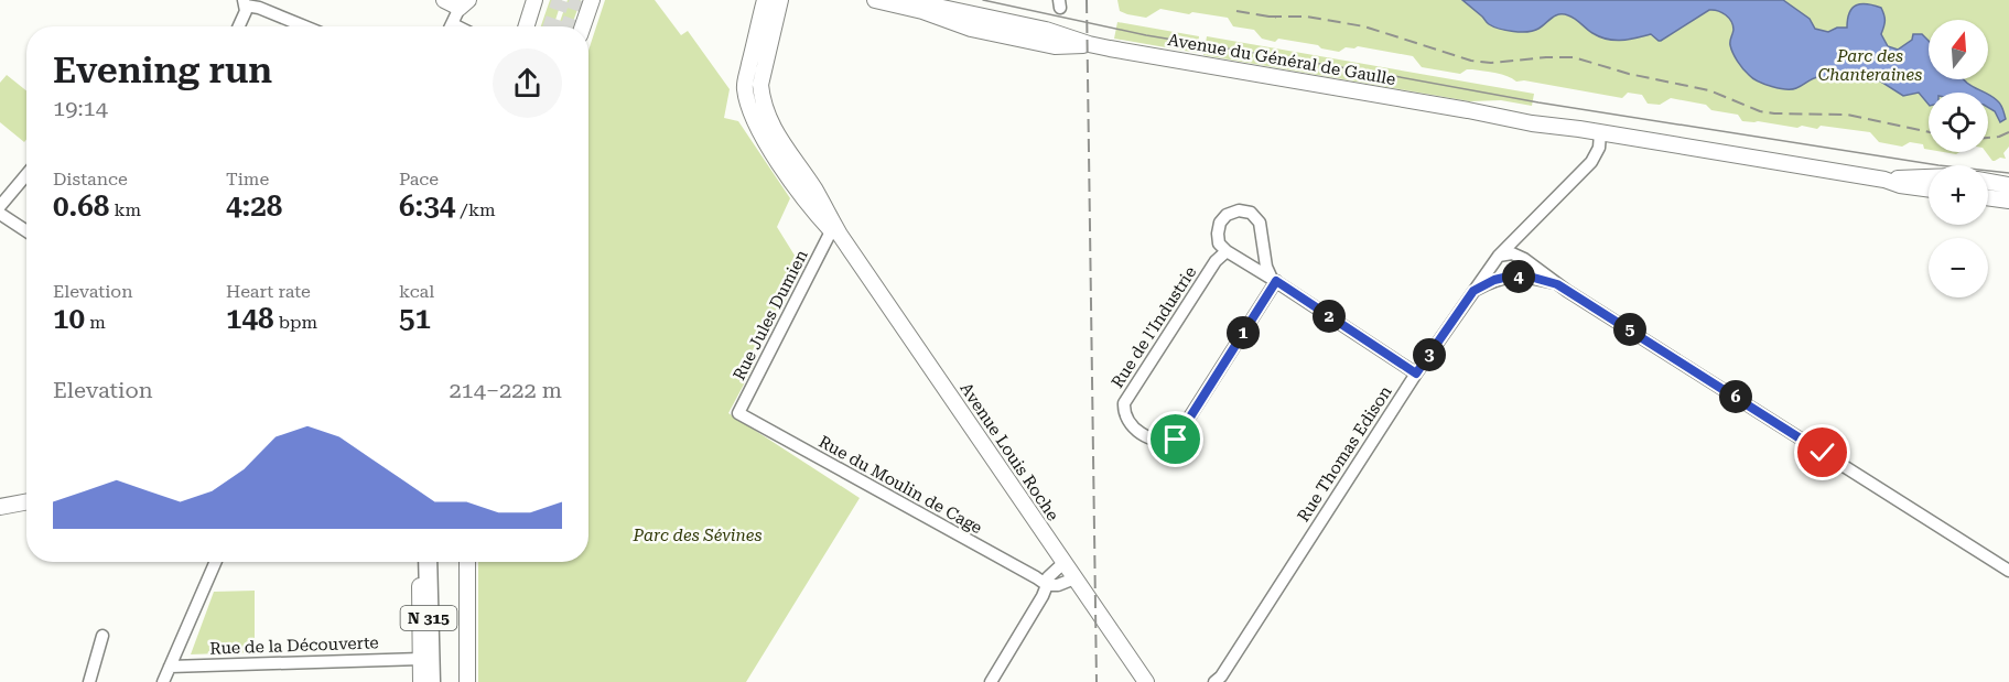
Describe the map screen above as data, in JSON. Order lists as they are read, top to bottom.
{
  "streets": {
    "highway": ["N 315"],
    "main road": ["Avenue du Général de Gaulle", "Avenue Louis Roche"],
    "street": [
      "Rue Jules Dumien",
      "Rue de l'Industrie",
      "Rue Thomas Edison",
      "Rue du Moulin de Cage",
      "Rue de la Découverte"
    ]
  },
  "crossings": [
    ["Avenue du Général de Gaulle", "Rue Thomas Edison"],
    ["Rue Jules Dumien", "Avenue Louis Roche"],
    ["Rue Jules Dumien", "Rue du Moulin de Cage"]
  ],
  "parks": ["Parc des Chanteraines", "Parc des Sévines"],
  "north": "top",
  "page": {
    "map_buttons": ["+", "−"],
    "heading": ["Evening run", "19:14"],
    "stats": [
      ["Distance", "0.68 km"],
      ["Time", "4:28"],
      ["Pace", "6:34 /km"],
      ["Elevation", "10 m"],
      ["Heart rate", "148 bpm"],
      ["kcal", "51"]
    ],
    "pins": [
      "4",
      "2",
      "5",
      "1",
      "3",
      "6"
    ],
    "chart": ["Elevation", "214–222 m"]
  }
}
